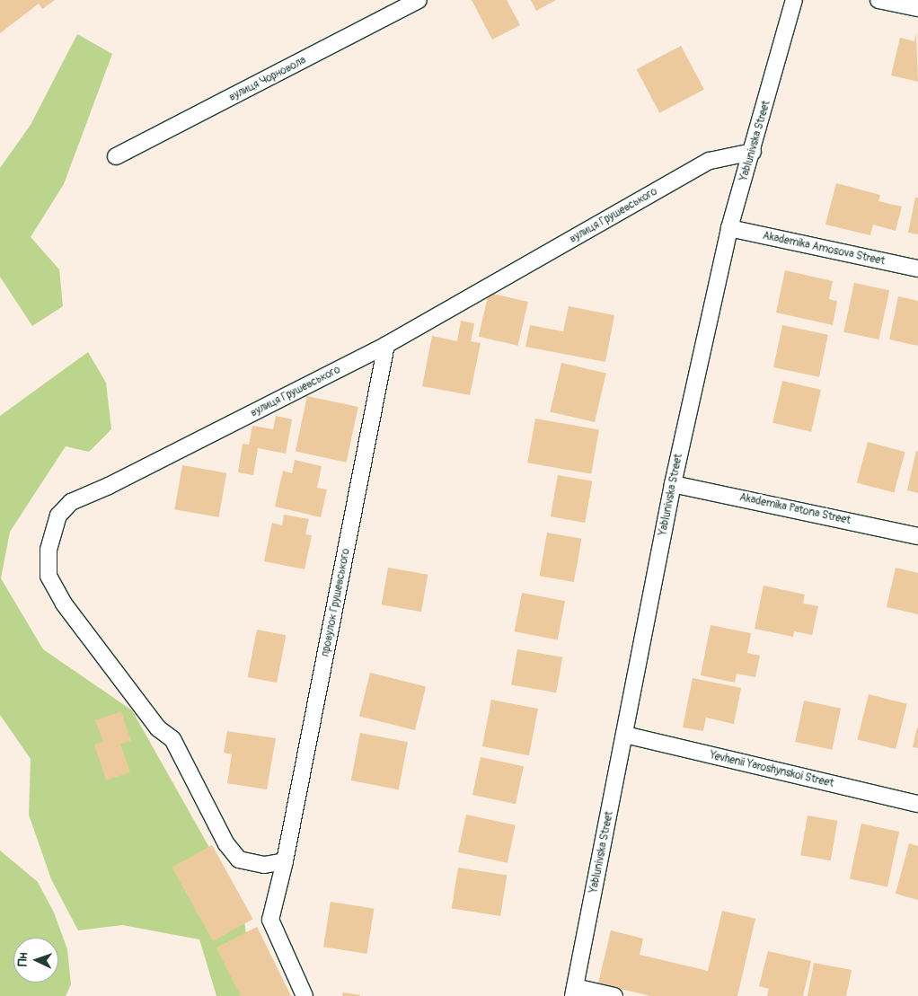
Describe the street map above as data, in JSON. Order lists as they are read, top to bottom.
{
  "streets": {
    "street": [
      "вулиця Чорновола",
      "Yablunivska Street",
      "вулиця Грушевського",
      "Akademika Amosova Street",
      "Akademika Patona Street",
      "провулок Грушевського",
      "Yevhenii Yaroshynskoi Street"
    ]
  },
  "crossings": [
    ["Yablunivska Street", "вулиця Грушевського"],
    ["Yablunivska Street", "Akademika Amosova Street"],
    ["Yablunivska Street", "Akademika Patona Street"],
    ["Yablunivska Street", "Yevhenii Yaroshynskoi Street"],
    ["вулиця Грушевського", "провулок Грушевського"]
  ],
  "north": "left"
}
